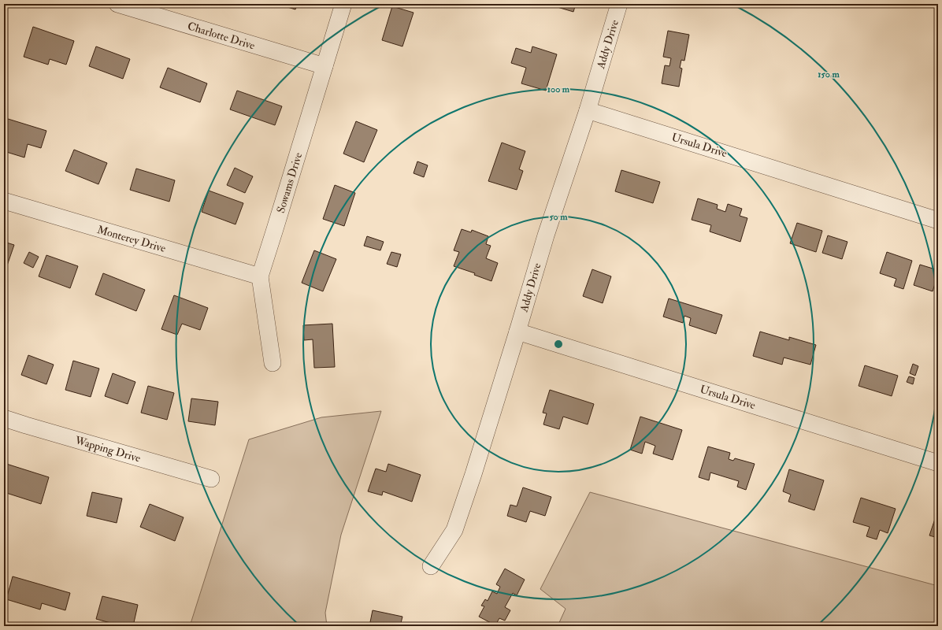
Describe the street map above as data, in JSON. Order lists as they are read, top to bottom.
{
  "streets": {
    "street": [
      "Charlotte Drive",
      "Addy Drive",
      "Ursula Drive",
      "Sowams Drive",
      "Monterey Drive",
      "Wapping Drive"
    ]
  },
  "crossings": [
    ["Charlotte Drive", "Sowams Drive"],
    ["Addy Drive", "Ursula Drive"],
    ["Sowams Drive", "Monterey Drive"]
  ],
  "rings": ["150 m", "100 m", "50 m"]
}
